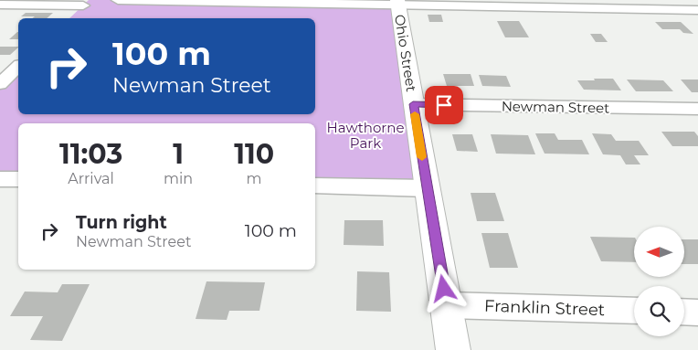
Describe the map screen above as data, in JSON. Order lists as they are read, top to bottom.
{
  "streets": {
    "street": ["Ohio Street", "Newman Street", "Franklin Street"]
  },
  "crossings": [
    ["Ohio Street", "Newman Street"],
    ["Ohio Street", "Franklin Street"]
  ],
  "parks": ["Hawthorne Park"],
  "north": "left",
  "page": {
    "turn": ["100 m", "Newman Street"],
    "eta": [
      "11:03",
      "Arrival",
      "1",
      "min",
      "110",
      "m"
    ],
    "list": [
      {
        "name": "Turn right",
        "note": "Newman Street",
        "value": "100 m"
      }
    ]
  }
}
